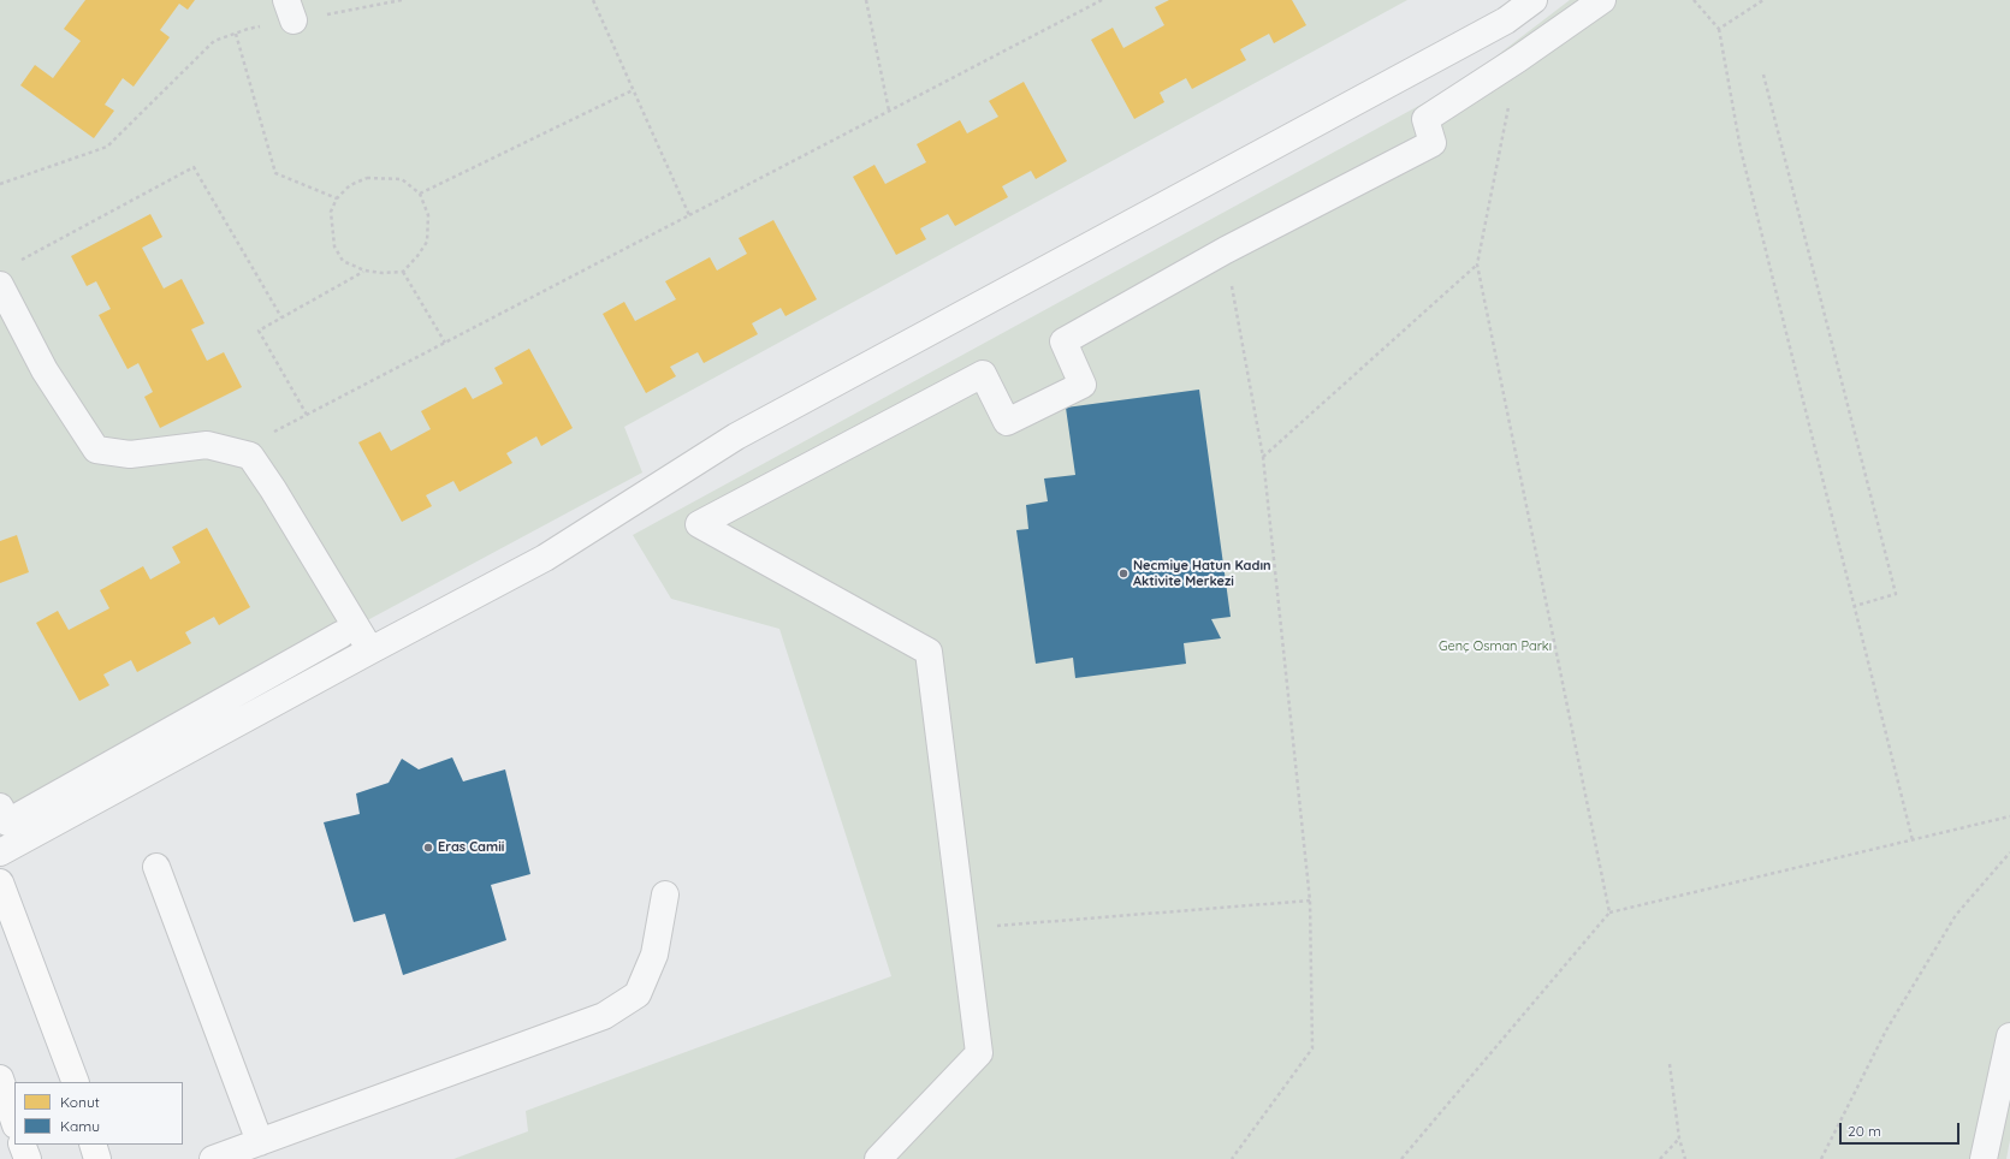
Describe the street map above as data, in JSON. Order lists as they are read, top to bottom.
{
  "parks": ["Genç Osman Parkı"],
  "places": ["Necmiye Hatun Kadın Aktivite Merkezi", "Eras Camii"],
  "legend": ["Konut", "Kamu"],
  "scale_bar": "20 m"
}
